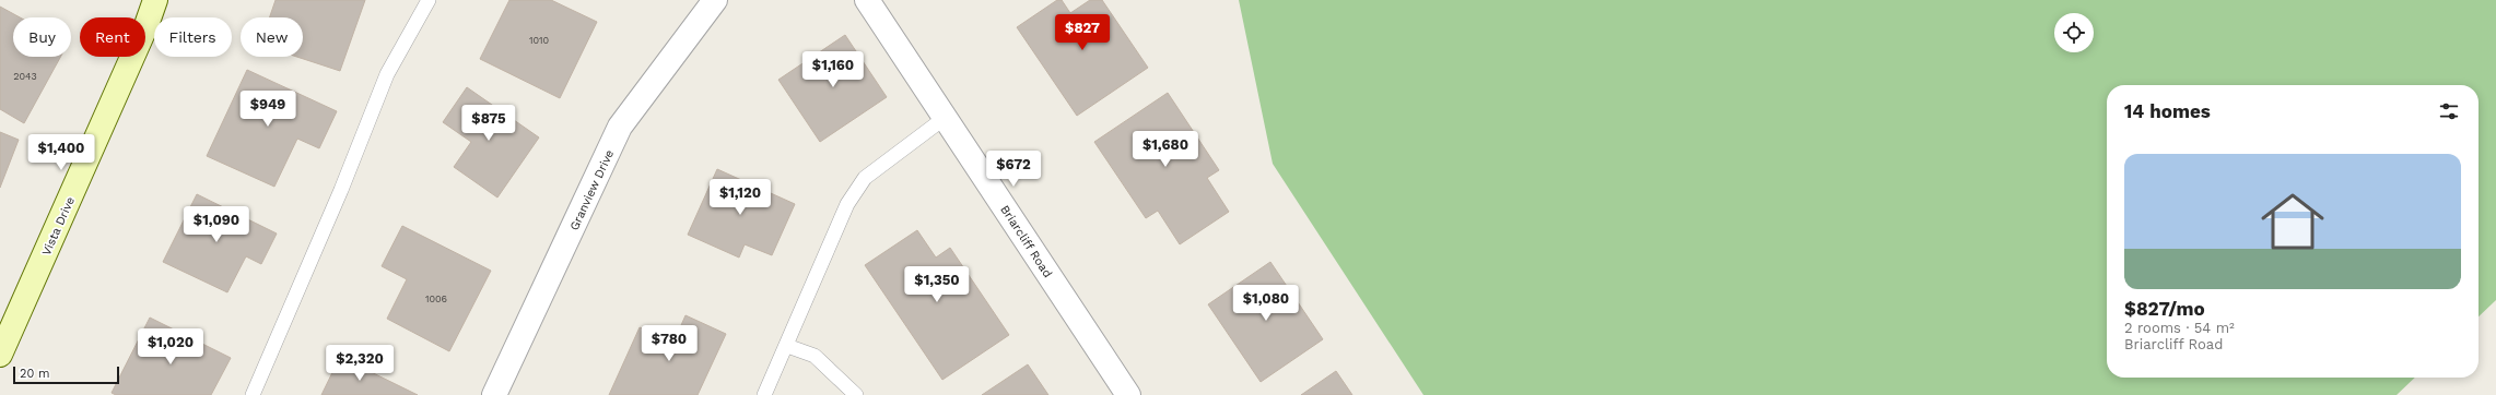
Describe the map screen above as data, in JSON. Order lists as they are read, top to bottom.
{
  "streets": {
    "street": ["Granview Drive", "Vista Drive", "Briarcliff Road"]
  },
  "house_numbers": ["1010", "2043", "1006"],
  "scale_bar": "20 m",
  "page": {
    "price": [
      "$827",
      "$1,160",
      "$949",
      "$875",
      "$1,680",
      "$1,400",
      "$672",
      "$1,120",
      "$1,090",
      "$1,350",
      "$1,080",
      "$780",
      "$1,020",
      "$2,320"
    ],
    "chip": [
      "Buy",
      "Rent",
      "Filters",
      "New"
    ],
    "heading": "14 homes",
    "list": [
      {
        "name": "$827/mo",
        "note": "2 rooms · 54 m² · Briarcliff Road"
      }
    ],
    "scale": "20 m"
  }
}
